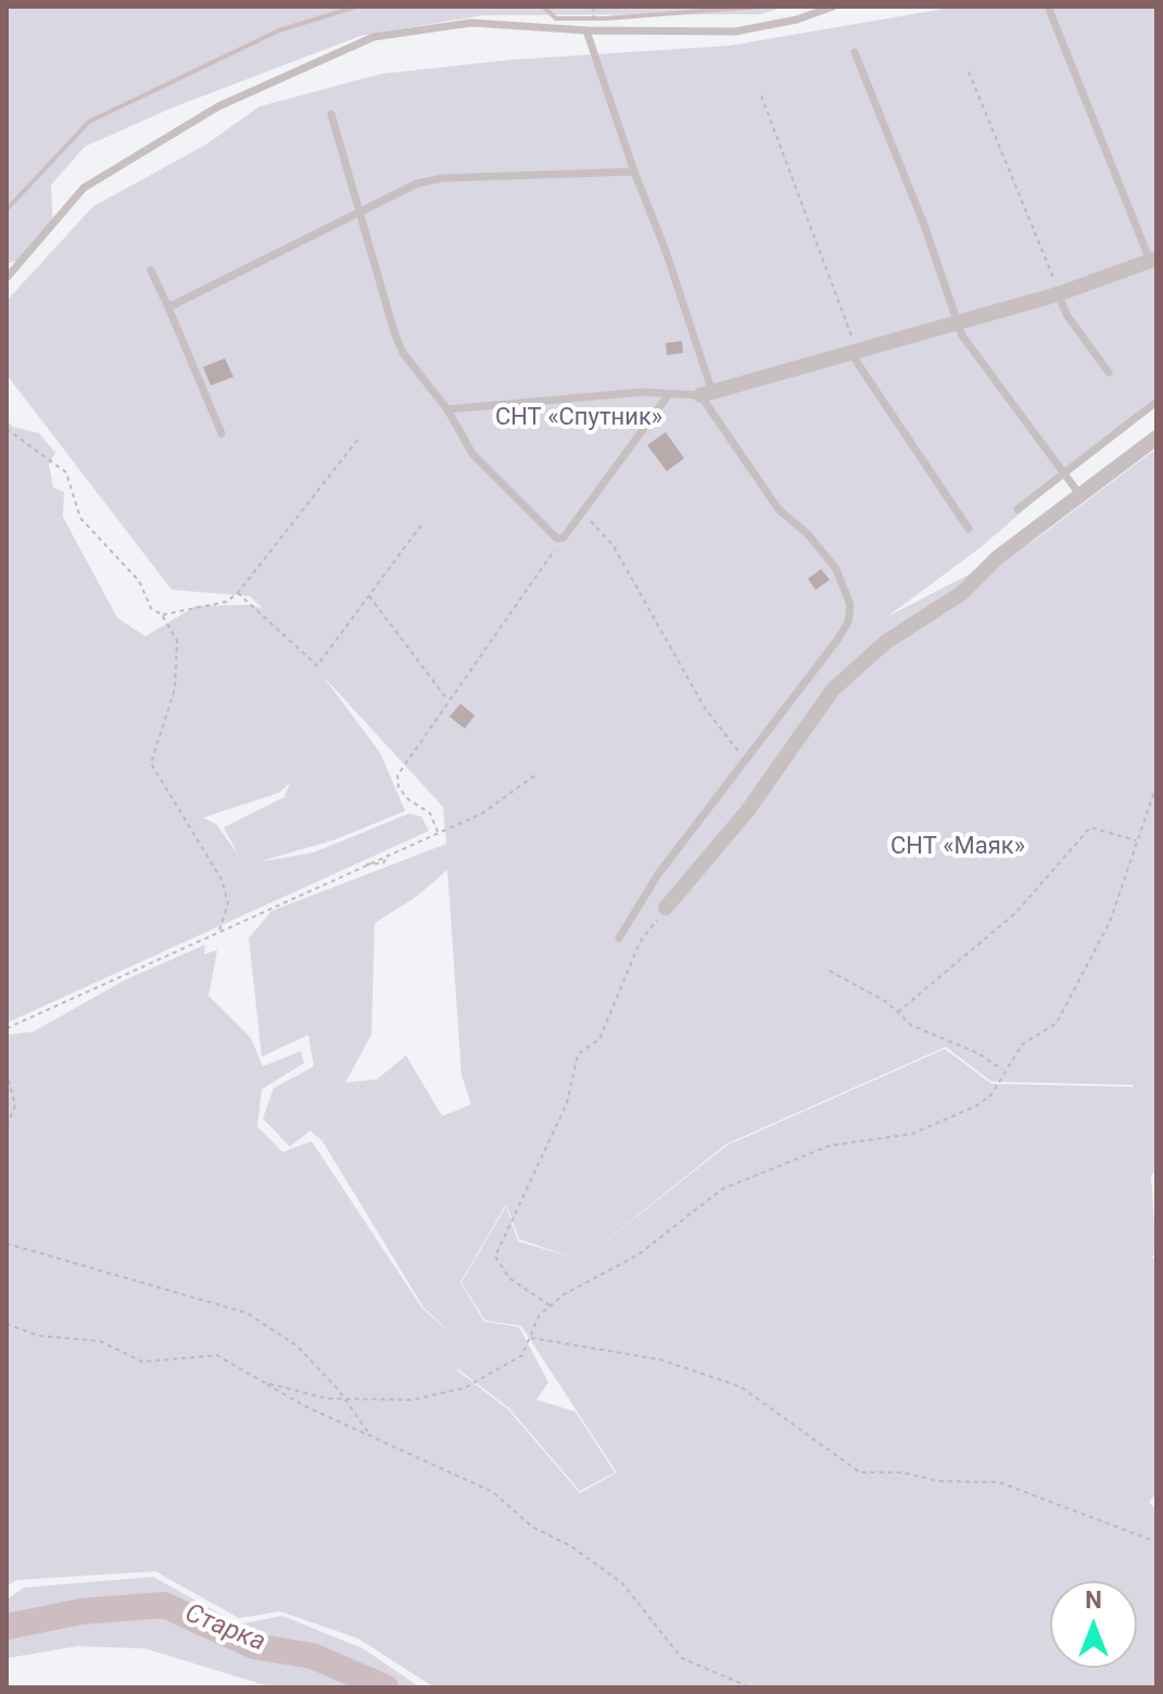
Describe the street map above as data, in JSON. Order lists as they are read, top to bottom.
{
  "water": ["Старка"],
  "parks": ["СНТ «Спутник»", "СНТ «Маяк»"],
  "north": "top"
}
